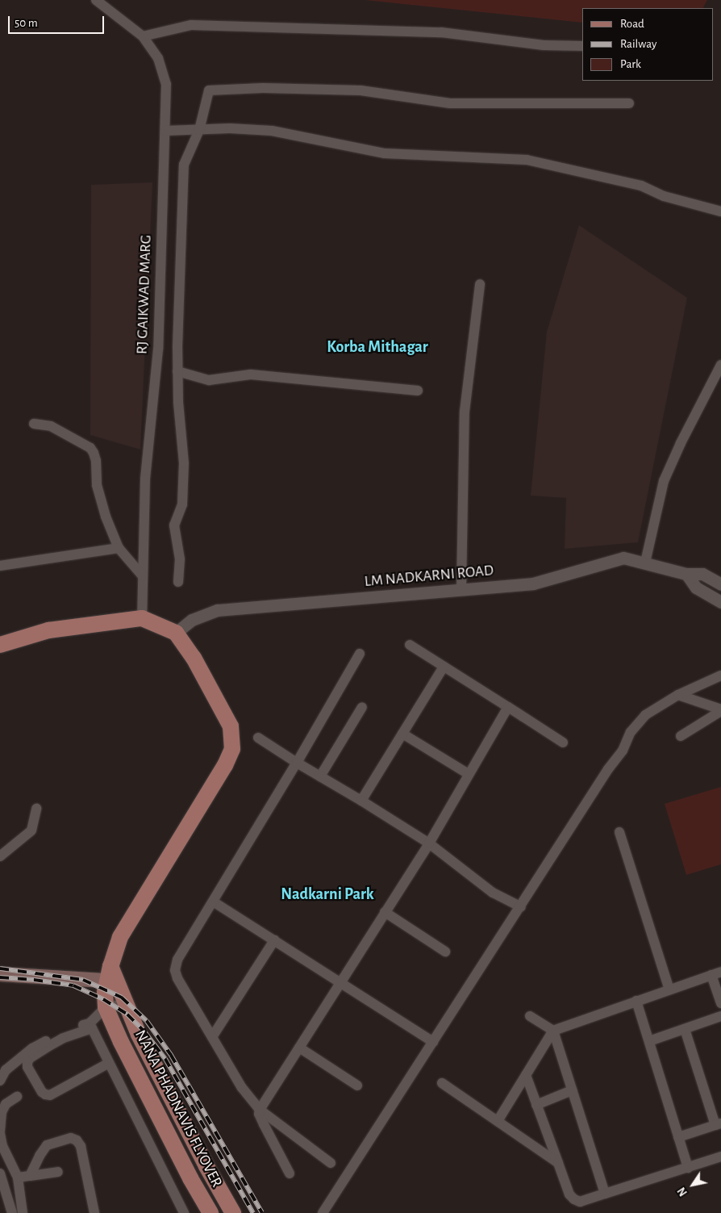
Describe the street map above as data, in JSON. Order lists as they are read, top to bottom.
{
  "streets": {
    "main road": ["NANA PHADNAVIS FLYOVER"],
    "street": ["RJ GAIKWAD MARG", "LM NADKARNI ROAD"]
  },
  "districts": ["Korba Mithagar", "Nadkarni Park"],
  "legend": ["Road", "Railway", "Park"],
  "scale_bar": "50 m",
  "north": "bottom left"
}
